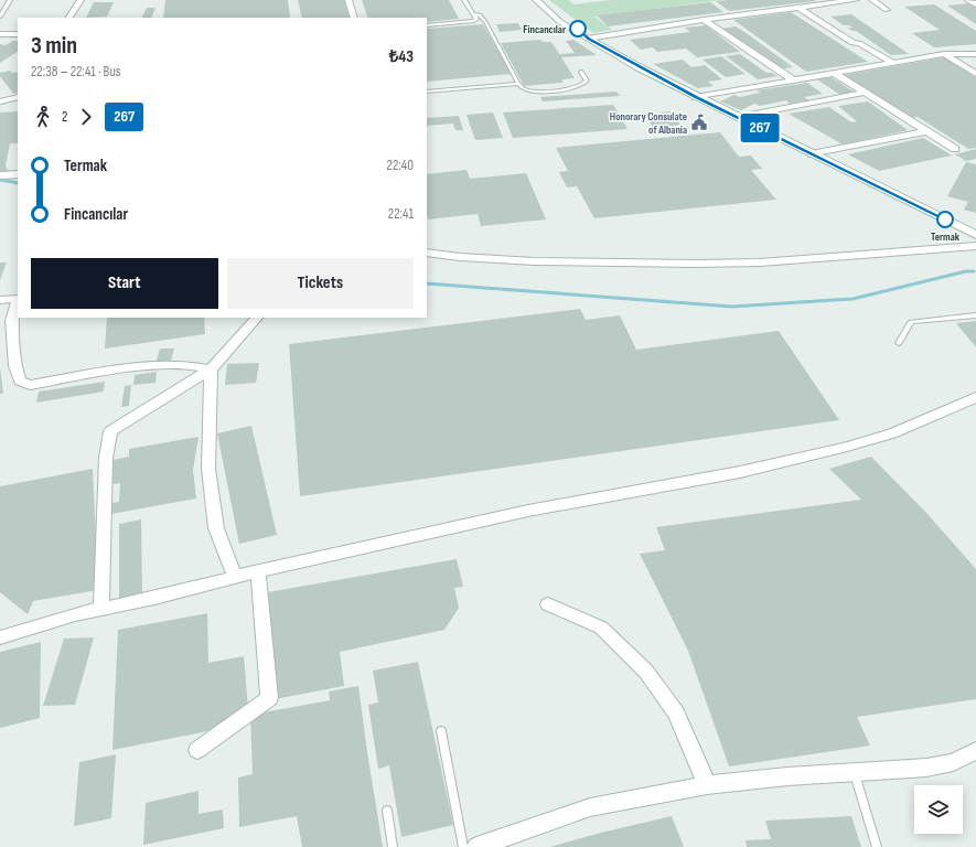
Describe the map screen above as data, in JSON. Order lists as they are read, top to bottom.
{
  "places": {
    "other": ["Fincancılar", "Termak"],
    "public building": ["Honorary Consulate of Albania"]
  },
  "lines": ["bus line 267"],
  "page": {
    "on_map": "267",
    "heading": ["3 min", "22:38 – 22:41 · Bus", "₺43"],
    "legs": ["2", "267"],
    "list": [
      {
        "name": "Termak",
        "value": "22:40"
      },
      {
        "name": "Fincancılar",
        "value": "22:41"
      }
    ],
    "buttons": ["Start", "Tickets"]
  }
}
